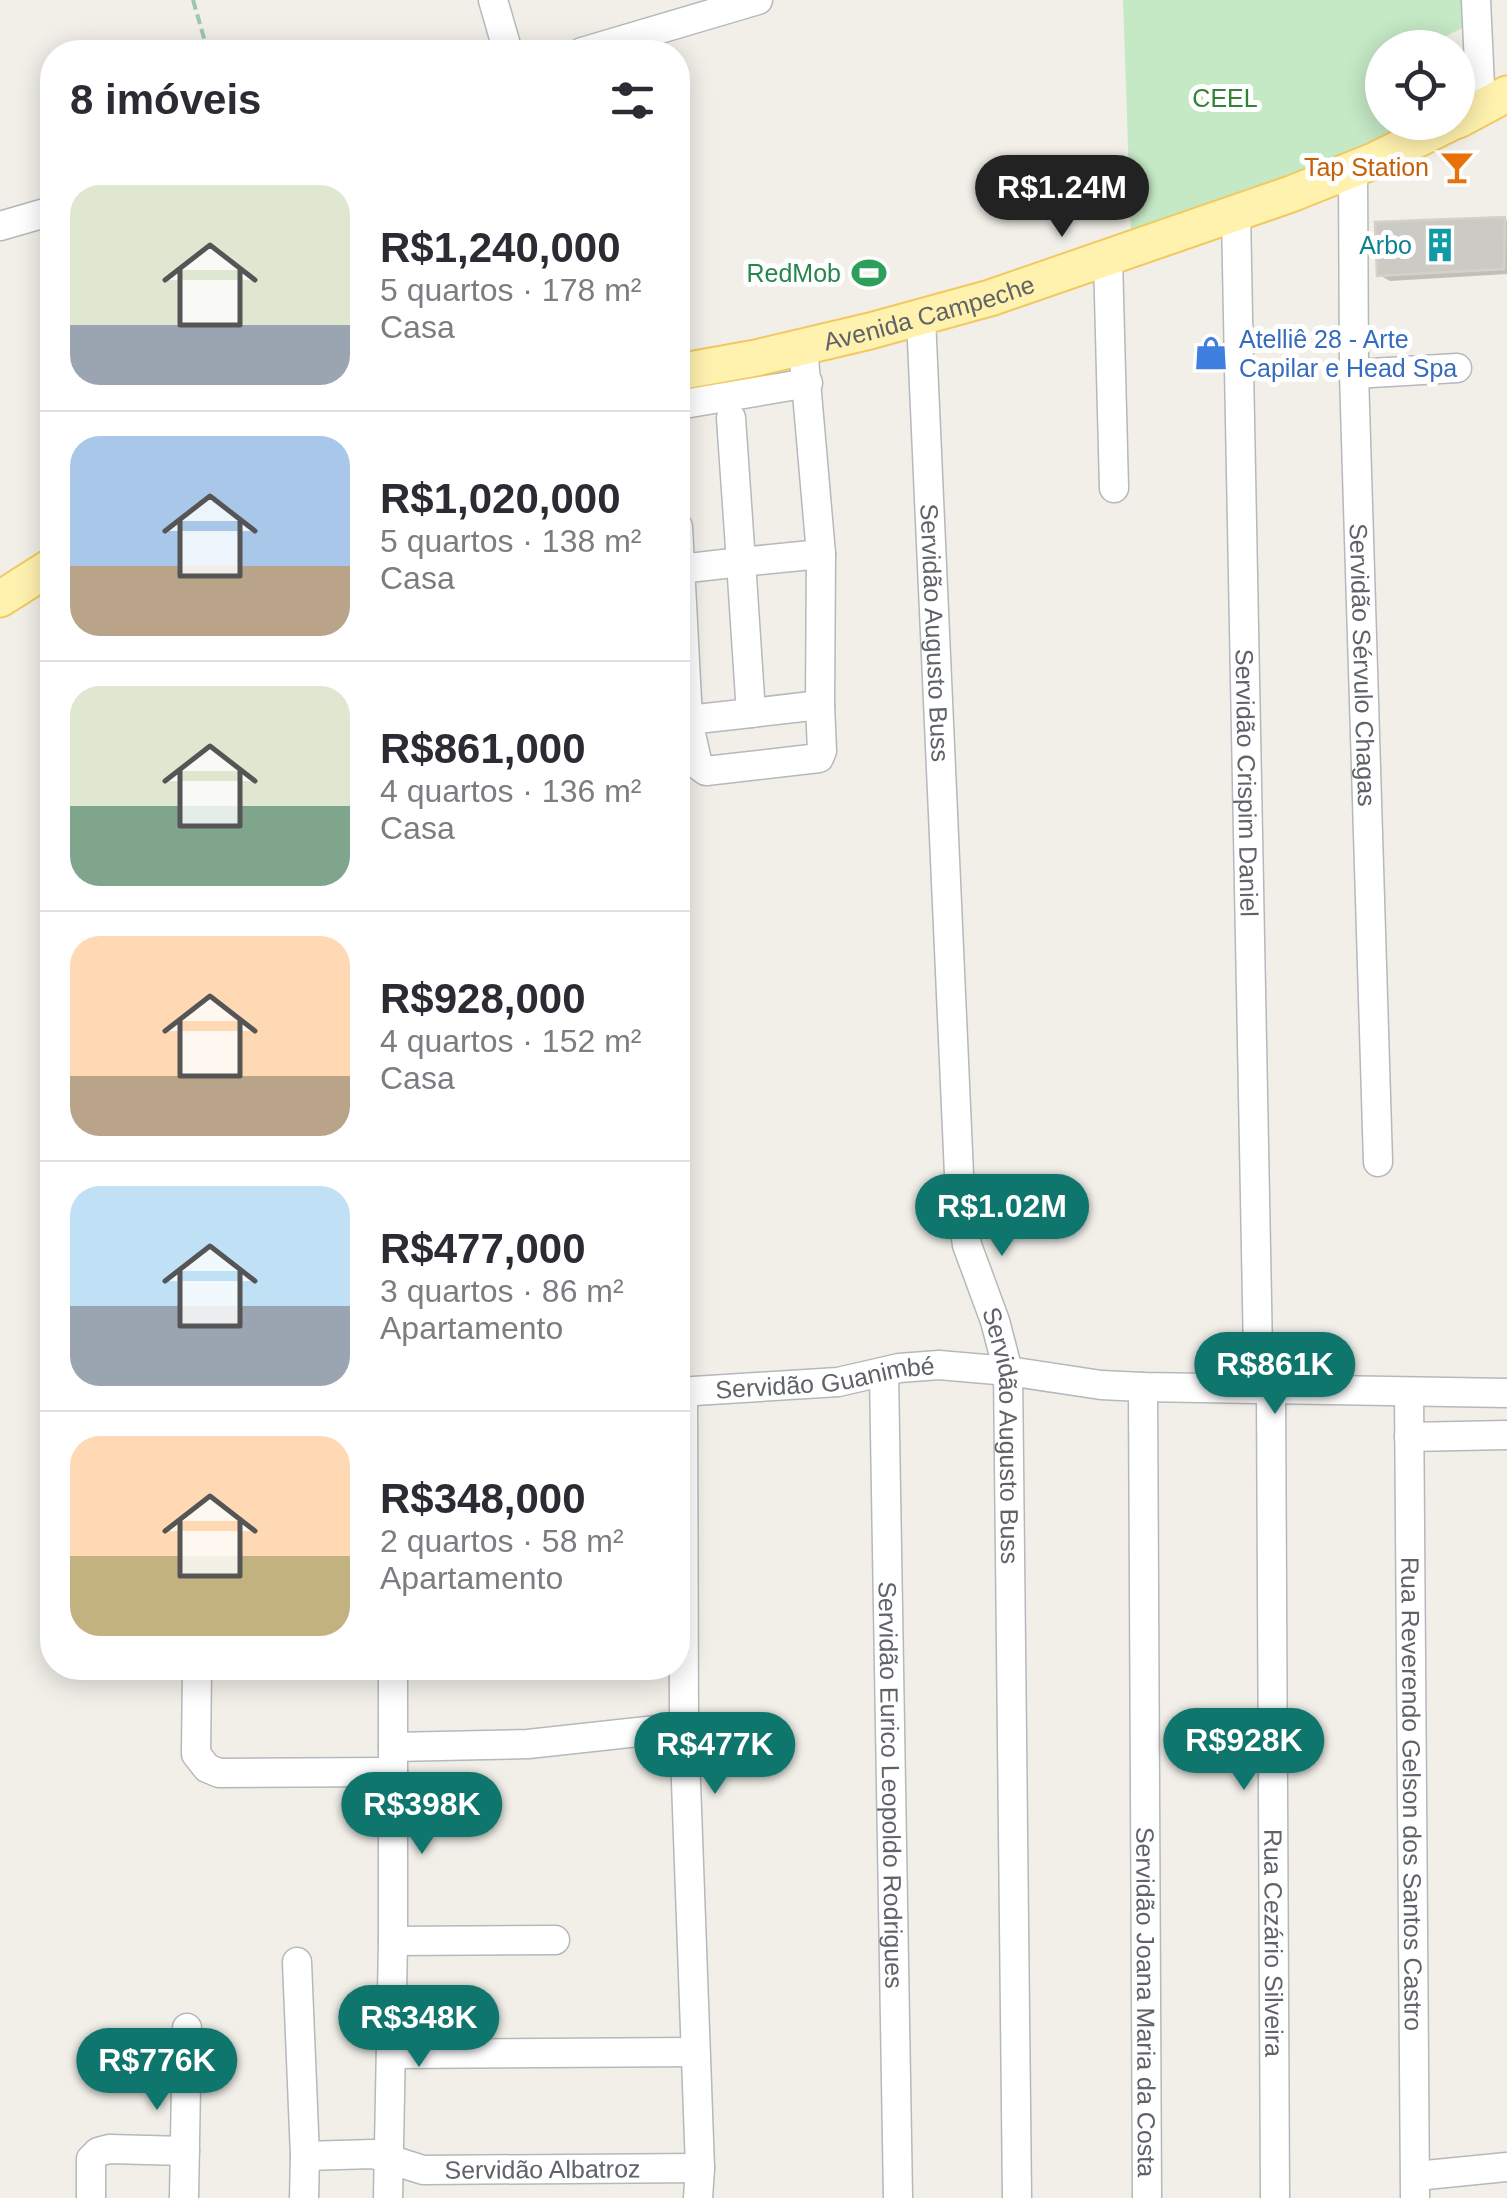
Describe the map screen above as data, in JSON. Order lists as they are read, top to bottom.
{
  "streets": {
    "main road": ["Avenida Campeche"],
    "street": [
      "Servidão Augusto Buss",
      "Servidão Sérvulo Chagas",
      "Servidão Crispim Daniel",
      "Servidão Guanimbé",
      "Servidão Eurico Leopoldo Rodrigues",
      "Rua Reverendo Gelson dos Santos Castro",
      "Rua Cezário Silveira",
      "Servidão Joana Maria da Costa",
      "Servidão Albatroz"
    ]
  },
  "crossings": [
    ["Avenida Campeche", "Servidão Augusto Buss"],
    ["Avenida Campeche", "Servidão Sérvulo Chagas"],
    ["Avenida Campeche", "Servidão Crispim Daniel"],
    ["Servidão Augusto Buss", "Servidão Guanimbé"],
    ["Servidão Guanimbé", "Servidão Eurico Leopoldo Rodrigues"],
    ["Servidão Guanimbé", "Rua Reverendo Gelson dos Santos Castro"],
    ["Servidão Guanimbé", "Rua Cezário Silveira"],
    ["Servidão Guanimbé", "Servidão Joana Maria da Costa"],
    ["Servidão Guanimbé", "Servidão Albatroz"]
  ],
  "parks": ["CEEL"],
  "places": {
    "bar": ["Tap Station"],
    "building": ["Arbo"],
    "sports": ["RedMob"],
    "shop": ["Atelliê 28 - Arte Capilar e Head Spa"]
  },
  "page": {
    "heading": "8 imóveis",
    "price": [
      "R$1.24M",
      "R$1.02M",
      "R$861K",
      "R$928K",
      "R$477K",
      "R$398K",
      "R$348K",
      "R$776K"
    ],
    "list": [
      {
        "name": "R$1,240,000",
        "note": "5 quartos · 178 m² · Casa"
      },
      {
        "name": "R$1,020,000",
        "note": "5 quartos · 138 m² · Casa"
      },
      {
        "name": "R$861,000",
        "note": "4 quartos · 136 m² · Casa"
      },
      {
        "name": "R$928,000",
        "note": "4 quartos · 152 m² · Casa"
      },
      {
        "name": "R$477,000",
        "note": "3 quartos · 86 m² · Apartamento"
      },
      {
        "name": "R$348,000",
        "note": "2 quartos · 58 m² · Apartamento"
      }
    ]
  }
}
